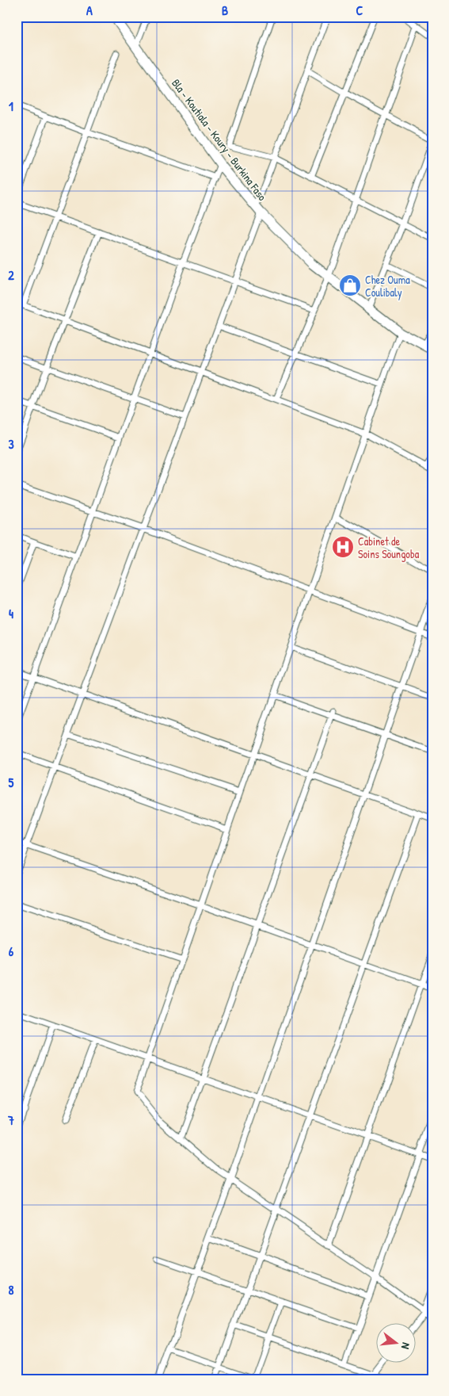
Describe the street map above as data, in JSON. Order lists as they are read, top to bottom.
{
  "streets": {
    "main road": ["Bla - Koutiala - Koury - Burkina Faso"]
  },
  "places": {
    "shop": ["Chez Ouma Coulibaly"],
    "hospital": ["Cabinet de Soins Soungoba"]
  },
  "north": "right",
  "grid": {
    "columns": ["A", "B", "C"],
    "rows": [
      "1",
      "2",
      "3",
      "4",
      "5",
      "6",
      "7",
      "8"
    ]
  }
}
